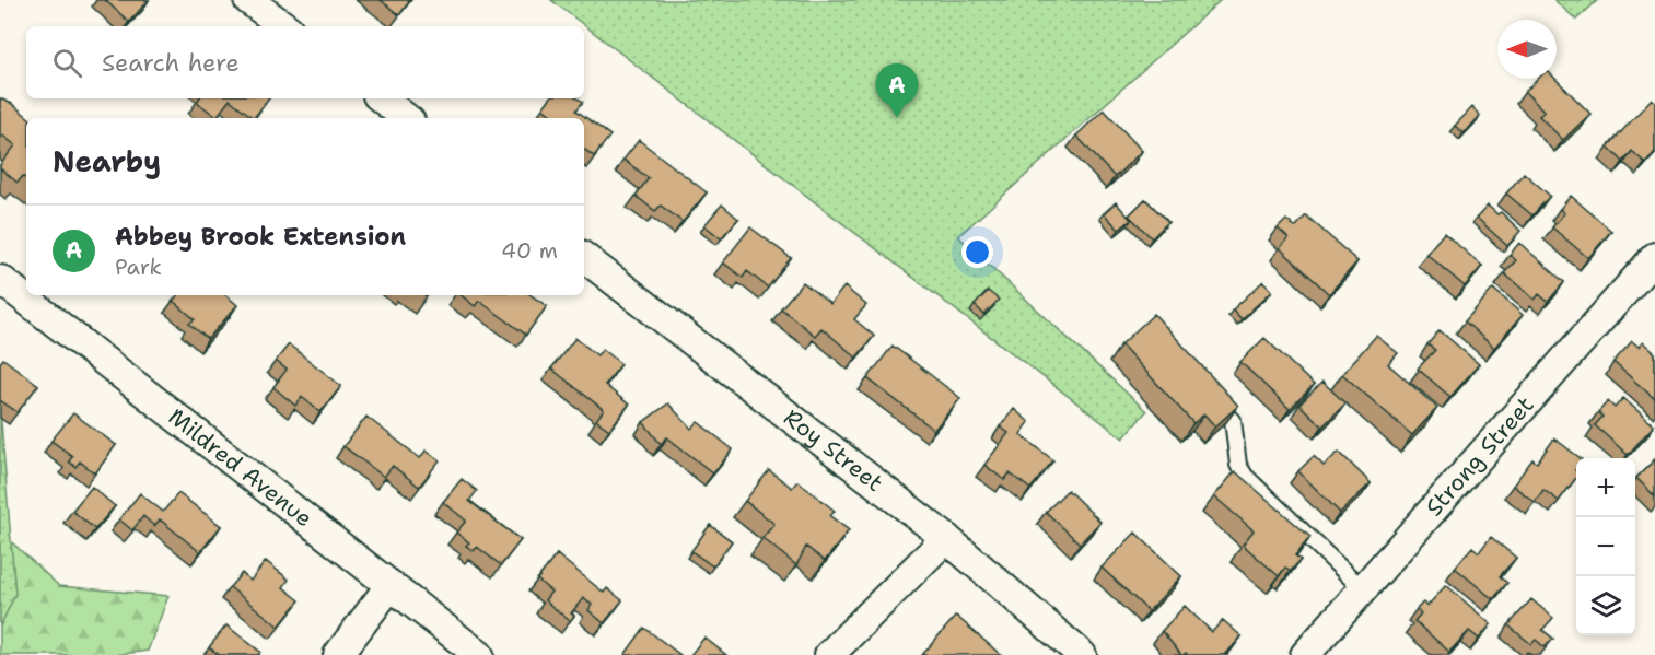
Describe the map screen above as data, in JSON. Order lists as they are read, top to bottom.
{
  "streets": {
    "street": ["Roy Street", "Strong Street", "Mildred Avenue"]
  },
  "north": "left",
  "page": {
    "search": "Search here",
    "pins": "A",
    "heading": "Nearby",
    "list": [
      {
        "mark": "A",
        "name": "Abbey Brook Extension",
        "note": "Park",
        "value": "40 m"
      }
    ],
    "map_buttons": ["+", "−"]
  }
}
